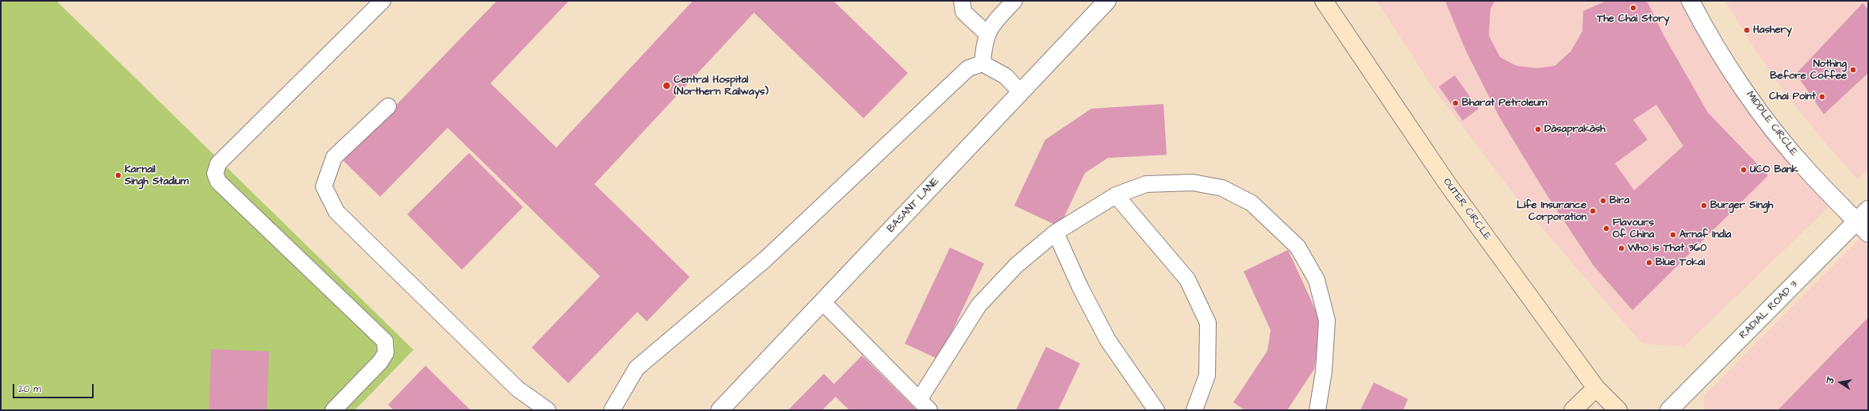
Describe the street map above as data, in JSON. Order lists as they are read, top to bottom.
{
  "streets": {
    "main road": ["OUTER CIRCLE"],
    "street": ["MIDDLE CIRCLE", "BASANT LANE", "RADIAL ROAD 3"]
  },
  "crossings": [
    ["MIDDLE CIRCLE", "RADIAL ROAD 3"]
  ],
  "places": [
    "The Chai Story",
    "Hashery",
    "Nothing Before Coffee",
    "Central Hospital (Northern Railways)",
    "Chai Point",
    "Bharat Petroleum",
    "Dāsaprakāsh",
    "UCO Bank",
    "Karnail Singh Stadium",
    "Bira",
    "Burger Singh",
    "Life Insurance Corporation",
    "Flavours Of China",
    "Arnaf India",
    "Who is That 360",
    "Blue Tokai"
  ],
  "scale_bar": "20 m",
  "north": "left"
}
